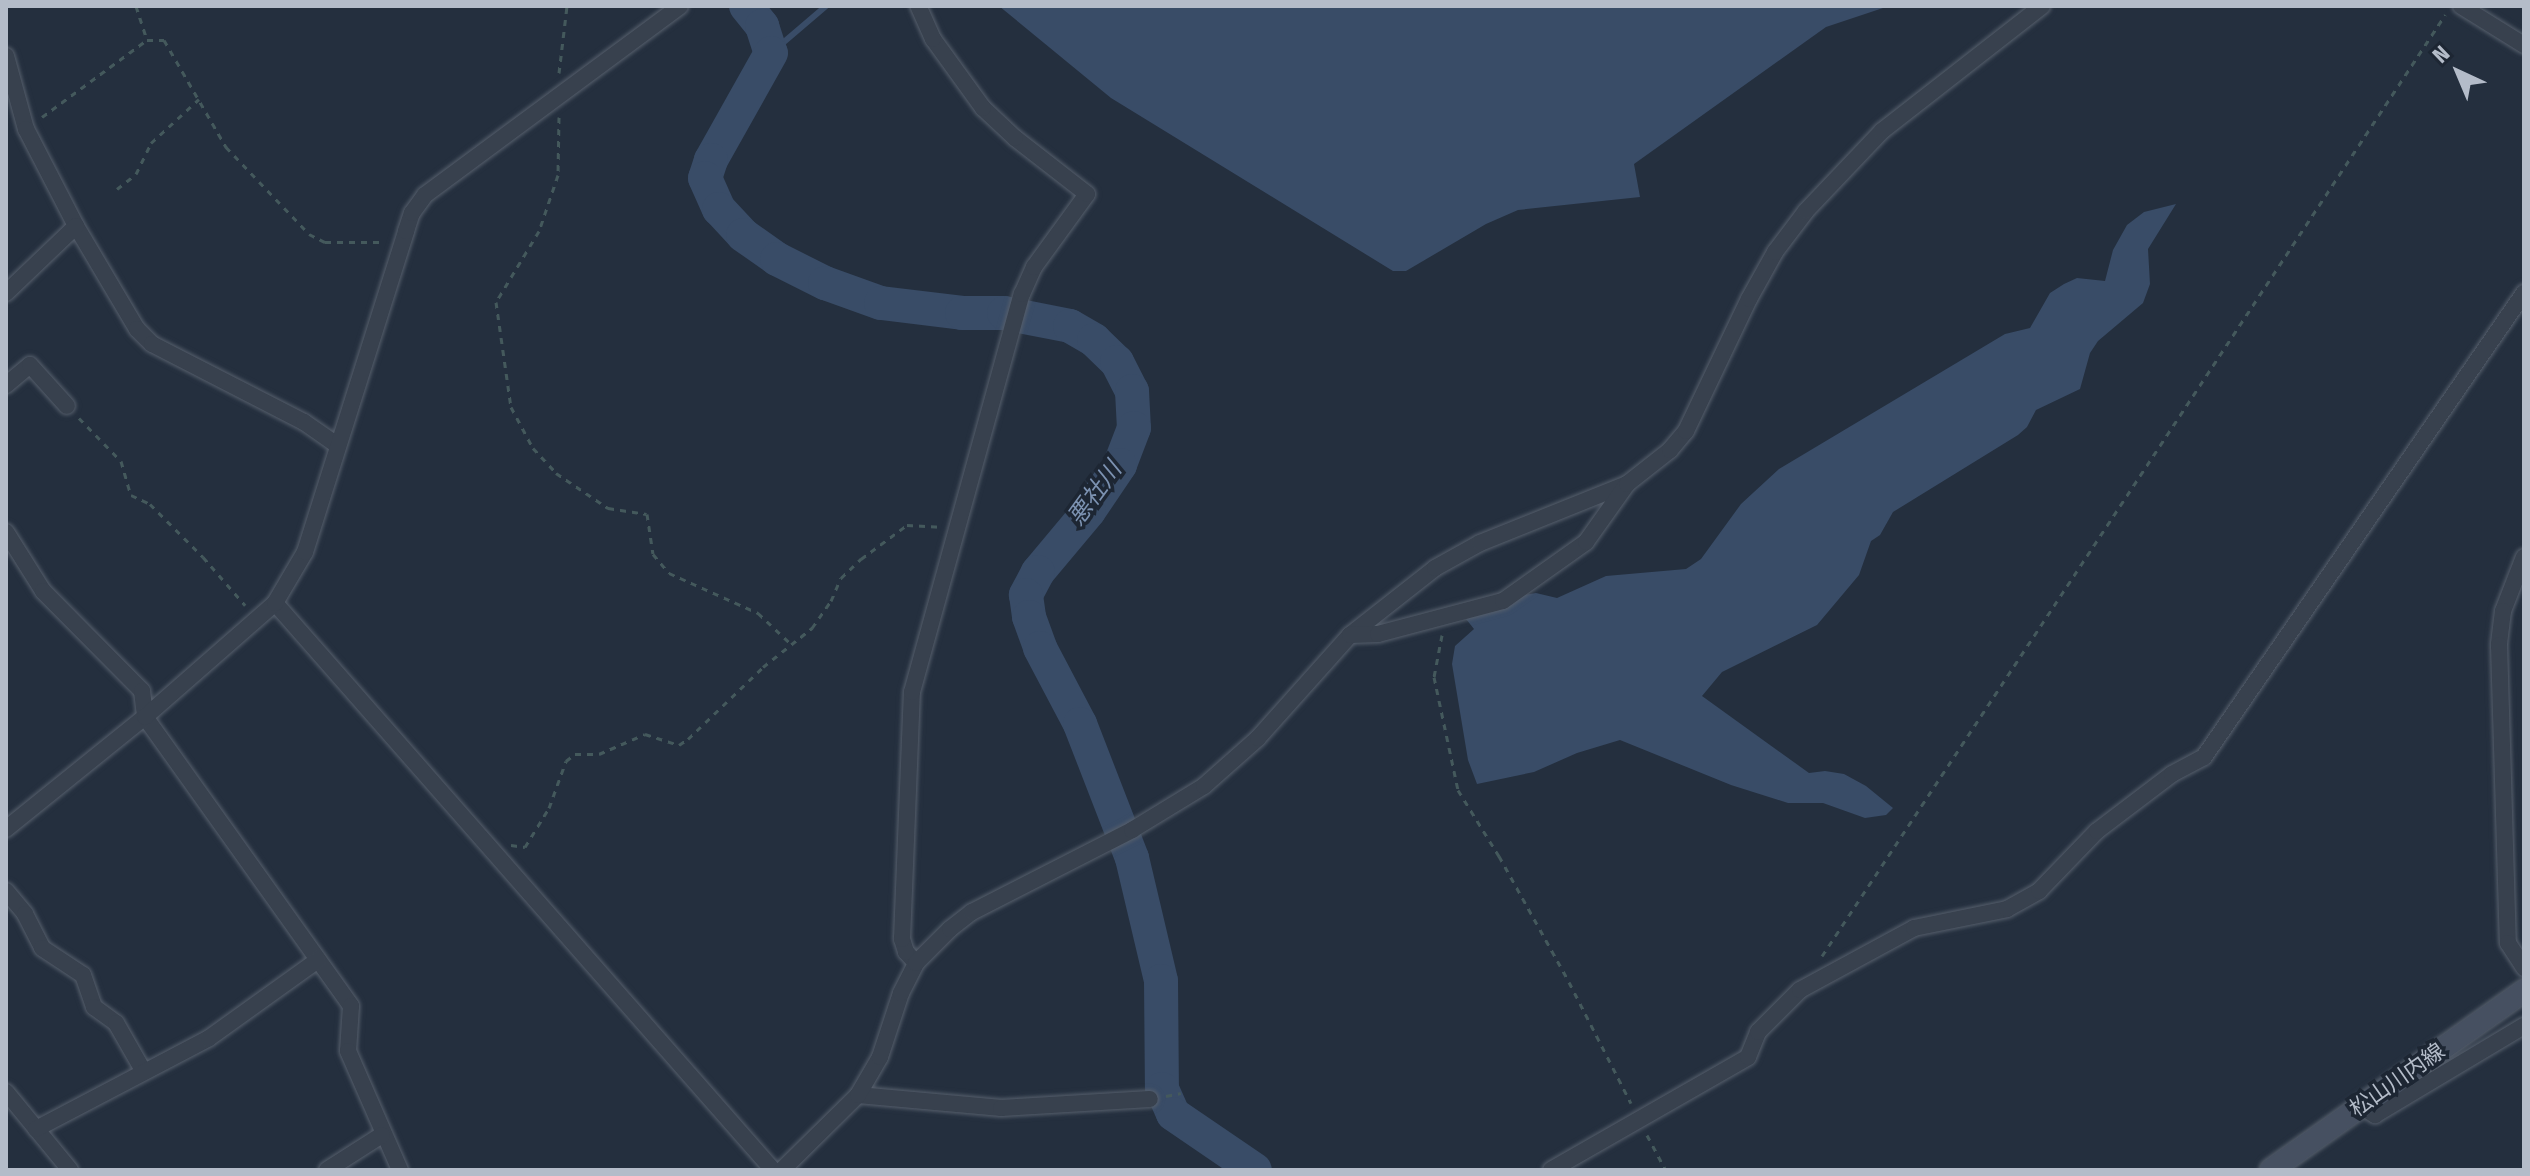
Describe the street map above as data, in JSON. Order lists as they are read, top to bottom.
{
  "streets": {
    "main road": ["松山川内線"]
  },
  "water": ["悪社川"],
  "north": "top left"
}
